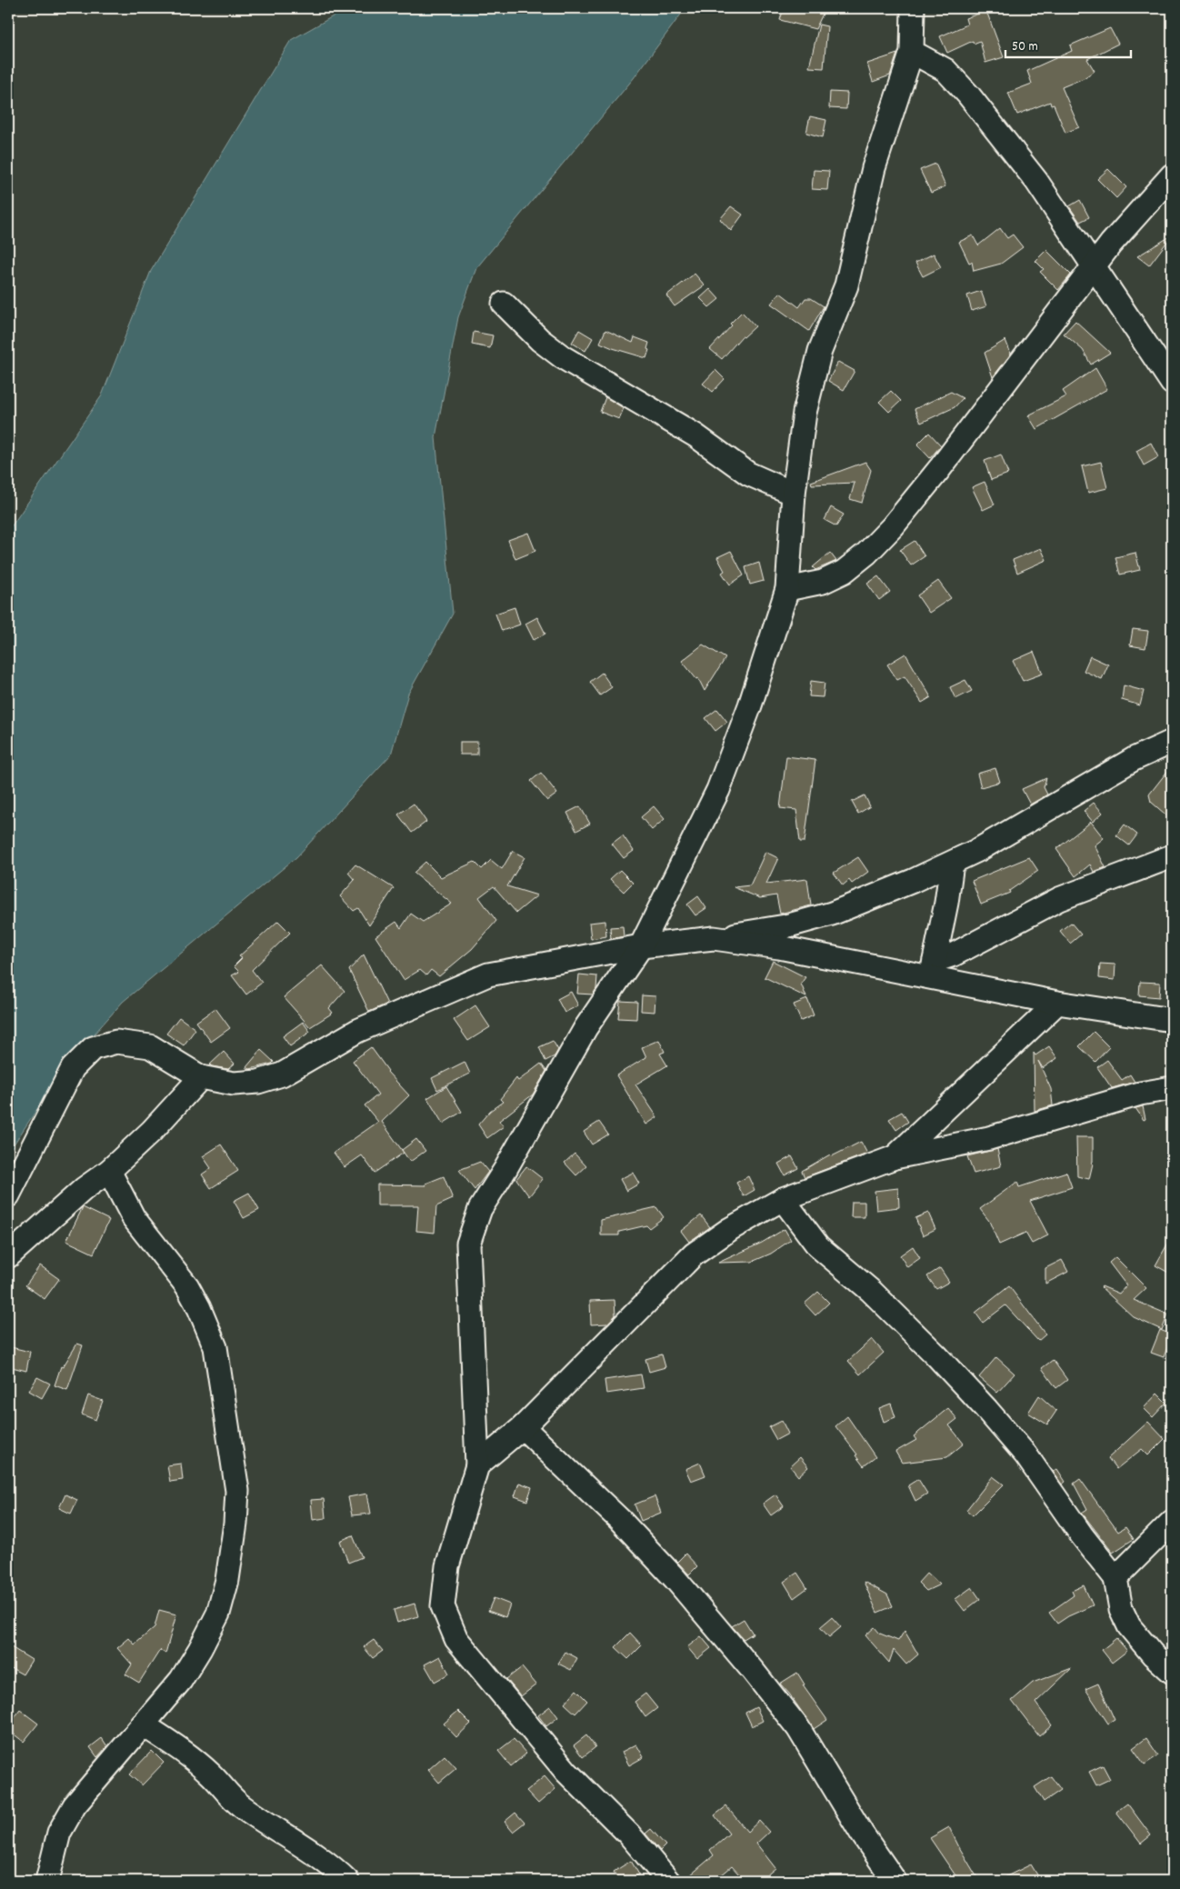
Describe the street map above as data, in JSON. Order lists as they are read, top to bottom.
{
  "scale_bar": "50 m"
}
